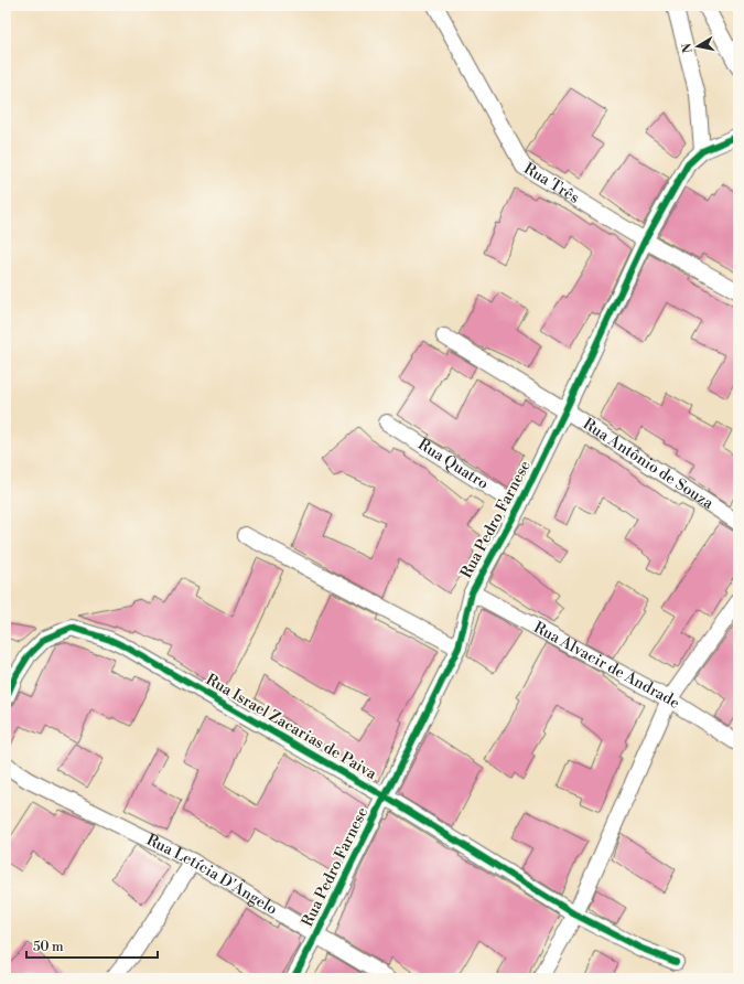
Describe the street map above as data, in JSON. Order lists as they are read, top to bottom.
{
  "streets": {
    "street": [
      "Rua Três",
      "Rua Quatro",
      "Rua Antônio de Souza",
      "Rua Pedro Farnese",
      "Rua Alvacir de Andrade",
      "Rua Israel Zacarias de Paiva",
      "Rua Letícia D'Ângelo"
    ]
  },
  "crossings": [
    ["Rua Três", "Rua Pedro Farnese"],
    ["Rua Quatro", "Rua Pedro Farnese"],
    ["Rua Antônio de Souza", "Rua Pedro Farnese"],
    ["Rua Pedro Farnese", "Rua Alvacir de Andrade"],
    ["Rua Pedro Farnese", "Rua Israel Zacarias de Paiva"],
    ["Rua Pedro Farnese", "Rua Letícia D'Ângelo"]
  ],
  "scale_bar": "50 m",
  "north": "left"
}
